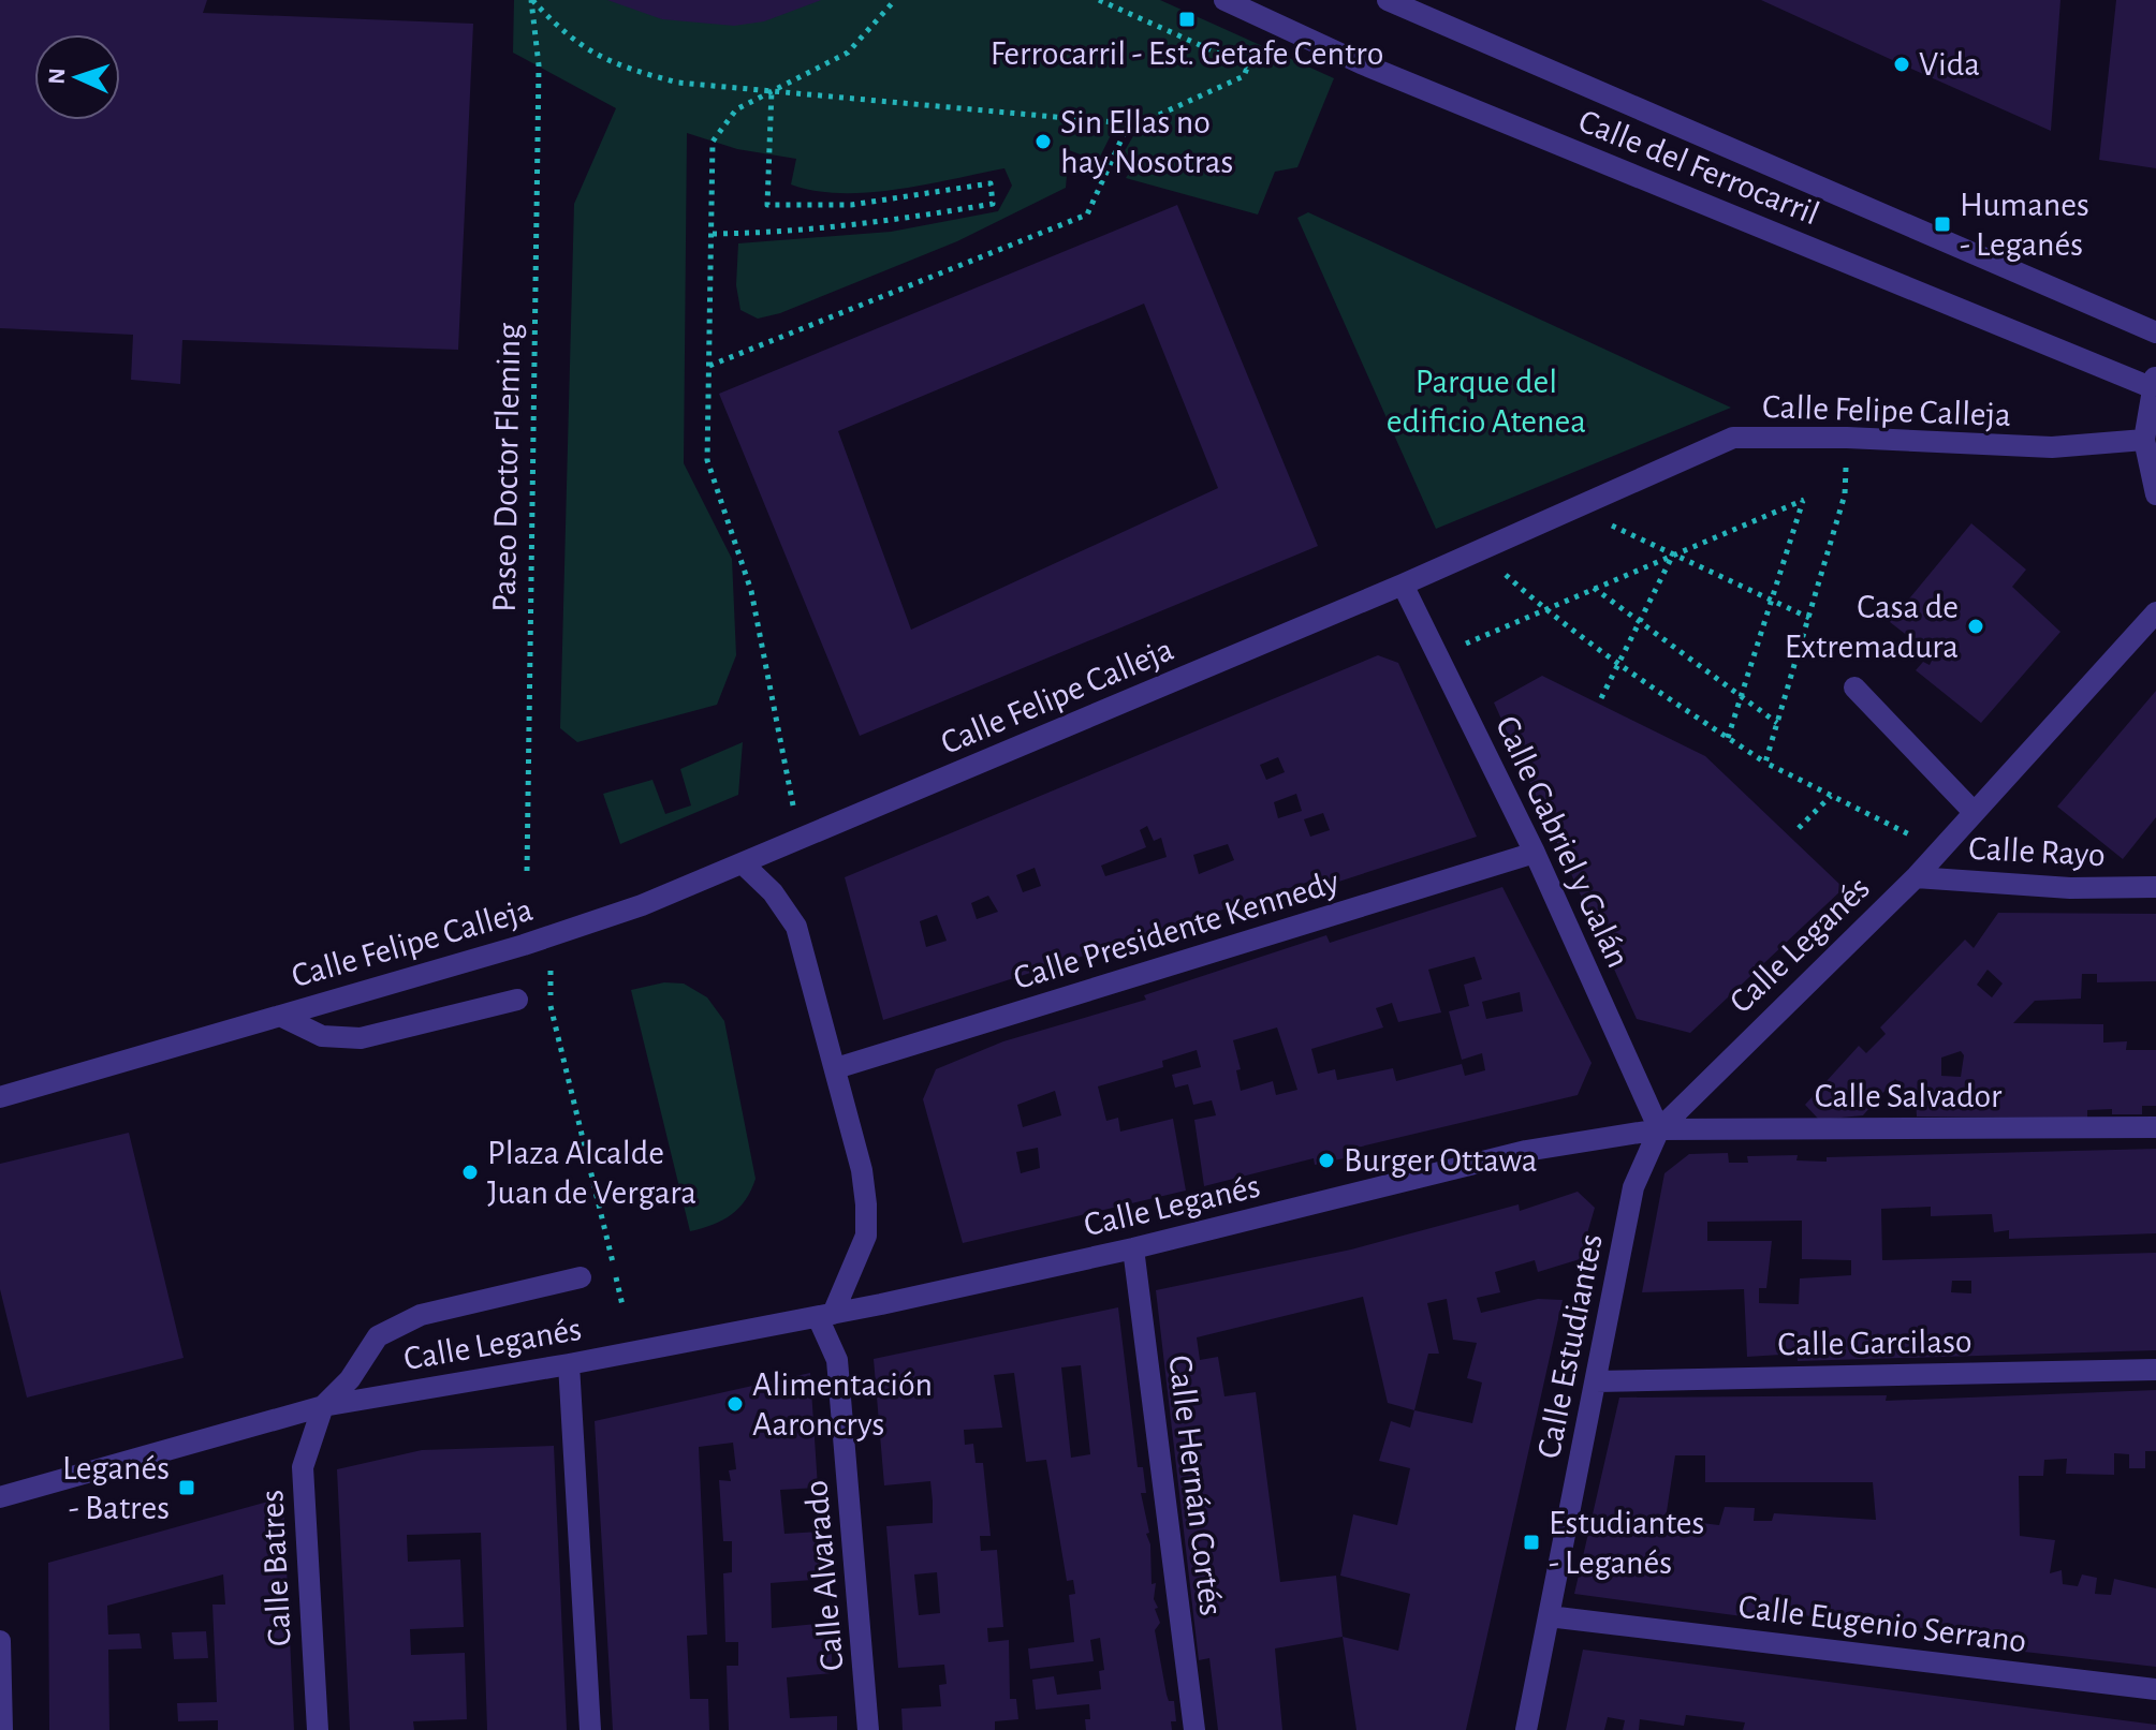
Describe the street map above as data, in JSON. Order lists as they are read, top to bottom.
{
  "streets": {
    "street": [
      "Calle del Ferrocarril",
      "Calle Felipe Calleja",
      "Calle Gabriel y Galán",
      "Calle Rayo",
      "Calle Presidente Kennedy",
      "Calle Leganés",
      "Calle Salvador",
      "Calle Garcilaso",
      "Calle Estudiantes",
      "Calle Hernán Cortés",
      "Calle Batres",
      "Calle Alvarado",
      "Calle Eugenio Serrano"
    ],
    "path": ["Paseo Doctor Fleming"]
  },
  "crossings": [
    ["Calle Felipe Calleja", "Calle Gabriel y Galán"],
    ["Calle Gabriel y Galán", "Calle Presidente Kennedy"],
    ["Calle Gabriel y Galán", "Calle Leganés"],
    ["Calle Gabriel y Galán", "Calle Salvador"],
    ["Calle Gabriel y Galán", "Calle Estudiantes"],
    ["Calle Rayo", "Calle Leganés"],
    ["Calle Leganés", "Calle Salvador"],
    ["Calle Leganés", "Calle Estudiantes"],
    ["Calle Leganés", "Calle Hernán Cortés"],
    ["Calle Leganés", "Calle Batres"],
    ["Calle Leganés", "Calle Alvarado"],
    ["Calle Salvador", "Calle Estudiantes"],
    ["Calle Garcilaso", "Calle Estudiantes"],
    ["Calle Estudiantes", "Calle Eugenio Serrano"]
  ],
  "parks": ["Parque del edificio Atenea"],
  "places": {
    "transit": [
      "Ferrocarril - Est. Getafe Centro",
      "Humanes - Leganés",
      "Leganés - Batres",
      "Estudiantes - Leganés"
    ],
    "other": [
      "Vida",
      "Sin Ellas no hay Nosotras",
      "Casa de Extremadura",
      "Burger Ottawa",
      "Plaza Alcalde Juan de Vergara",
      "Alimentación Aaroncrys"
    ]
  },
  "north": "left"
}
